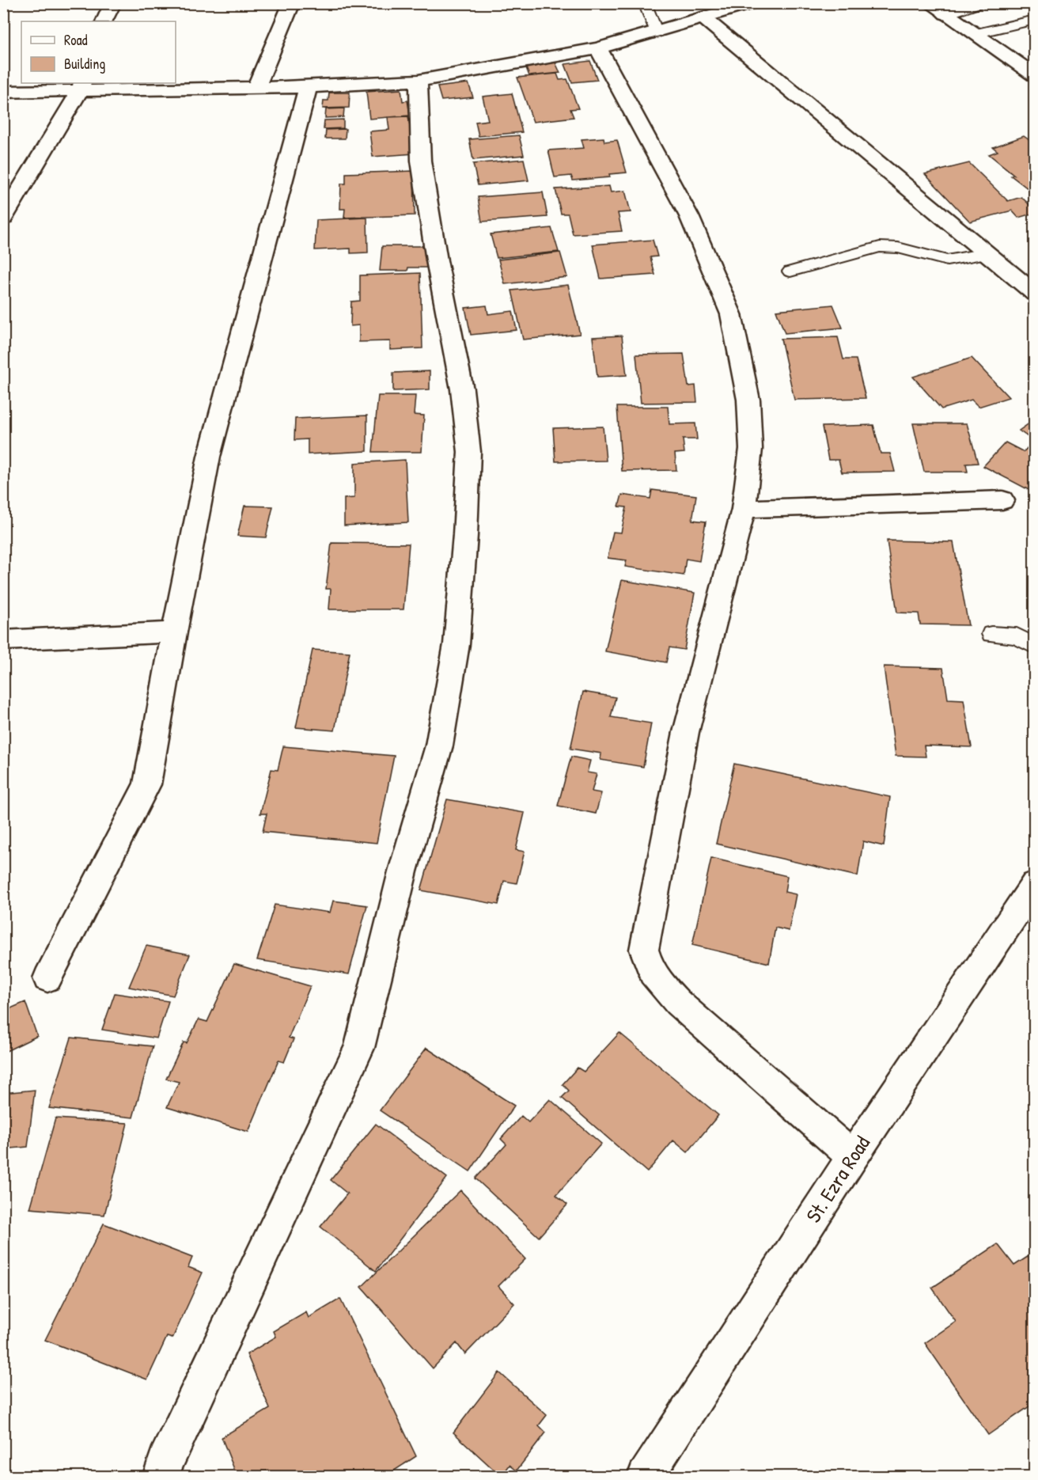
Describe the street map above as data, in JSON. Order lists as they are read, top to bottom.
{
  "streets": {
    "street": ["St. Ezra Road"]
  },
  "legend": ["Road", "Building"]
}
